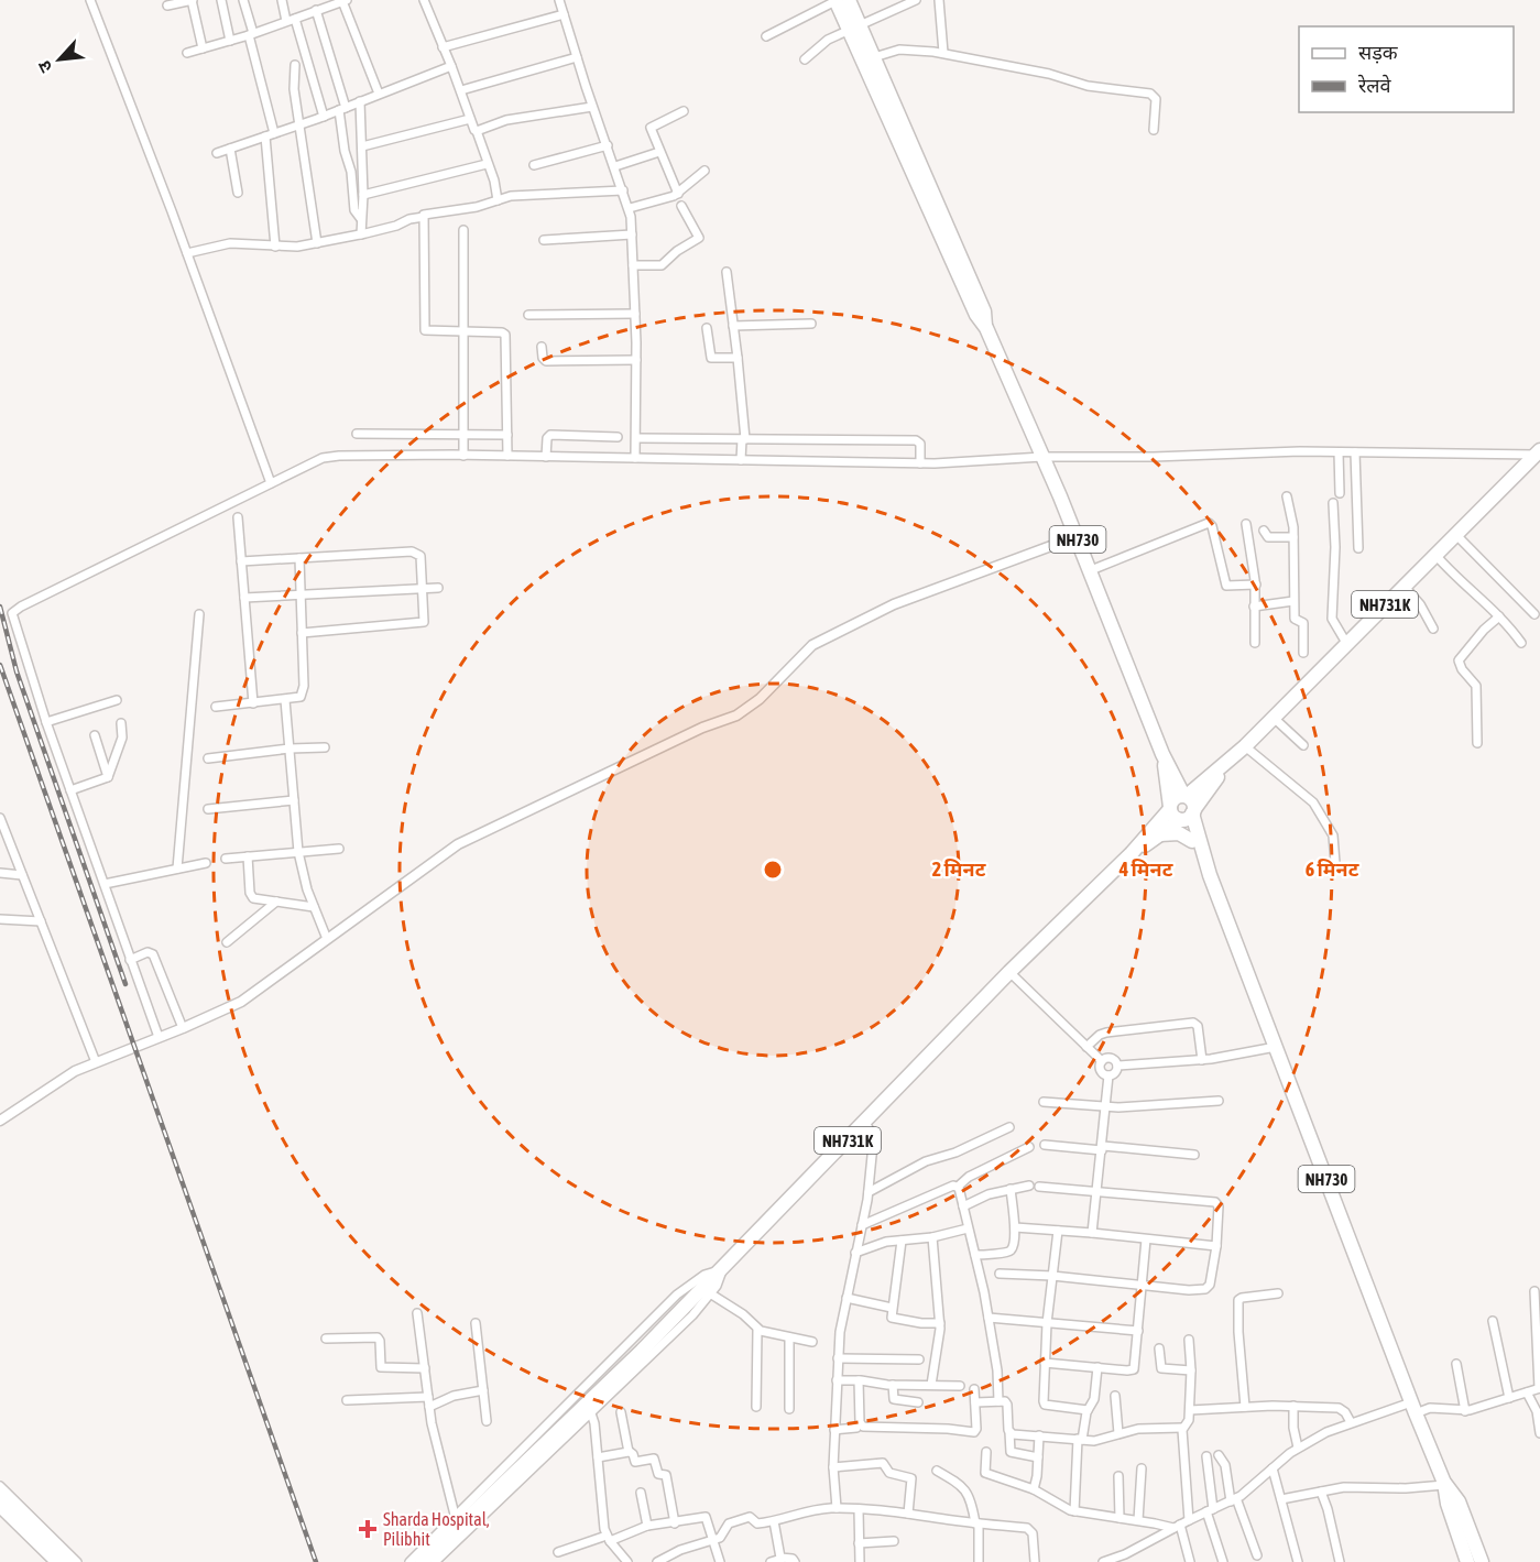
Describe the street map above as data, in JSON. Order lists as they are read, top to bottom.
{
  "streets": {
    "highway": ["NH730", "NH731K"]
  },
  "crossings": [
    ["NH730", "NH731K"]
  ],
  "places": {
    "health": ["Sharda Hospital, Pilibhit"]
  },
  "legend": ["सड़क", "रेलवे"],
  "north": "bottom left",
  "rings": ["2 मिनट", "4 मिनट", "6 मिनट"]
}
